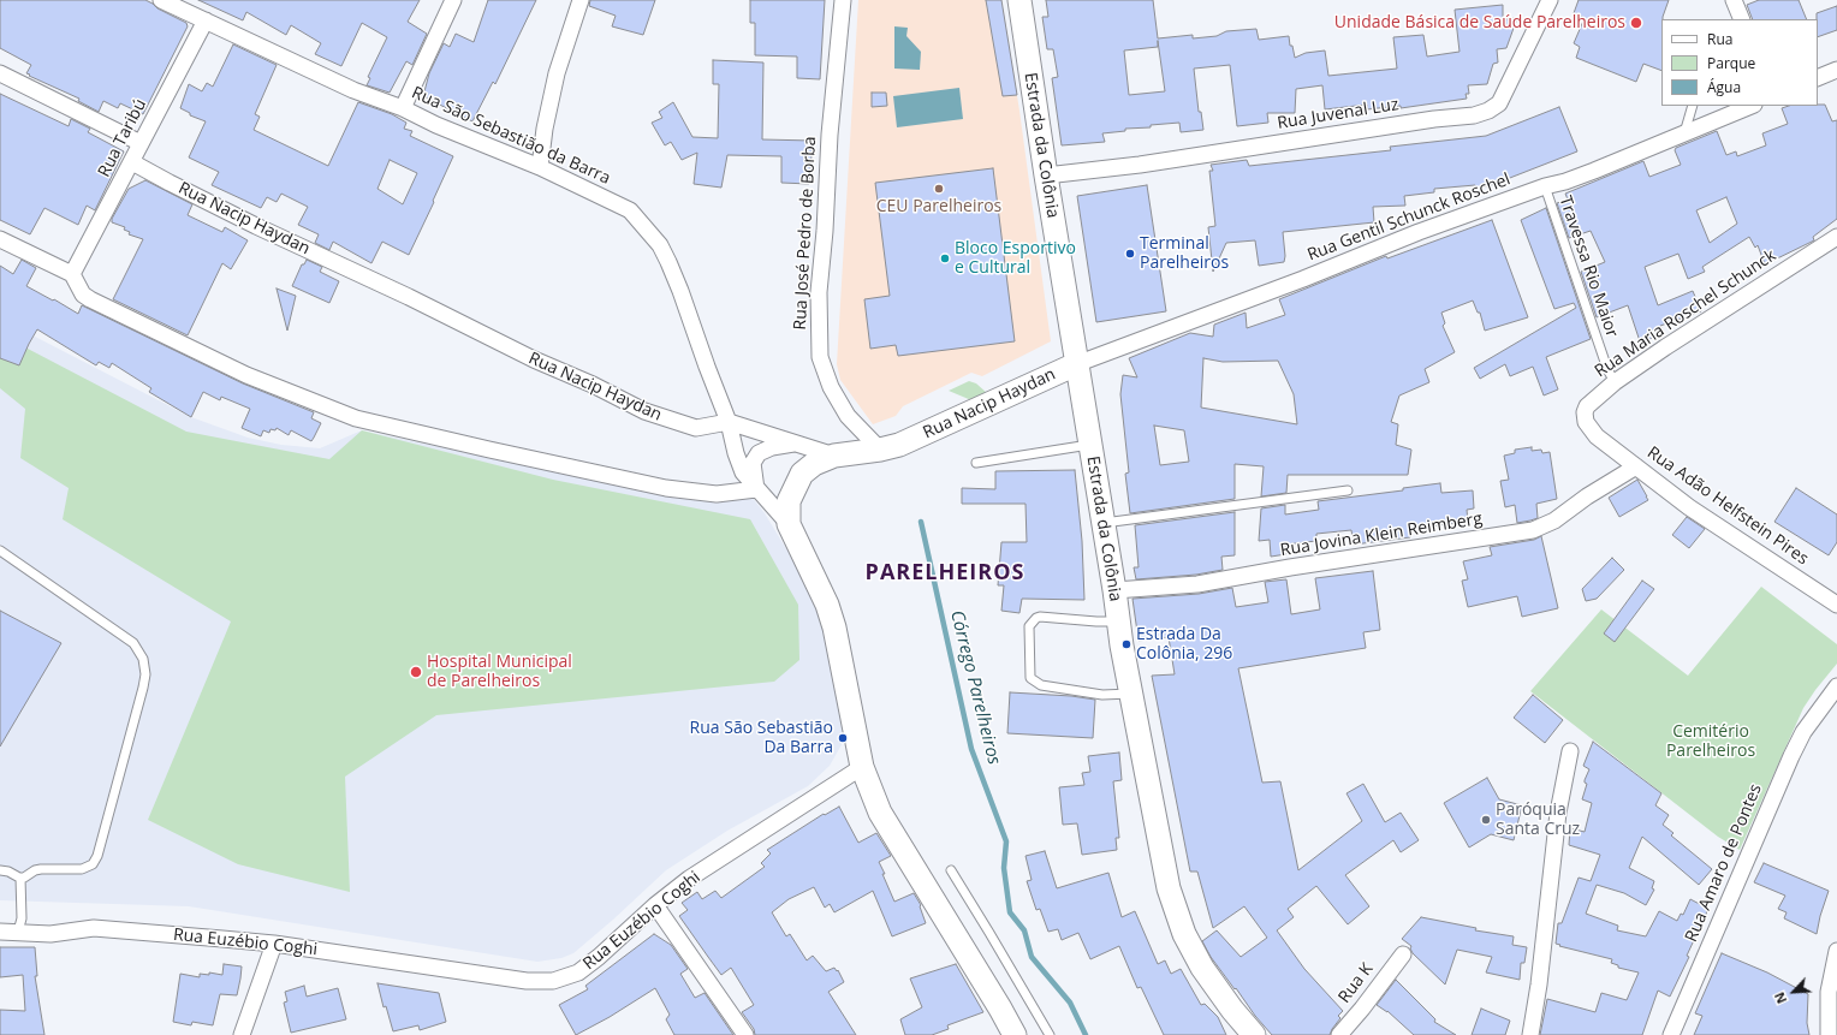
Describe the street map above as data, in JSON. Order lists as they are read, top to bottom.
{
  "streets": {
    "main road": ["Estrada da Colônia", "Rua Nacip Haydan"],
    "street": [
      "Rua Juvenal Luz",
      "Rua São Sebastião da Barra",
      "Rua Taribú",
      "Rua Gentil Schunck Roschel",
      "Rua José Pedro de Borba",
      "Rua Maria Roschel Schunck",
      "Rua Adão Helfstein Pires",
      "Rua Jovina Klein Reimberg",
      "Rua Amaro de Pontes",
      "Rua Euzébio Coghi",
      "Rua K"
    ],
    "lane": ["Travessa Rio Maior"]
  },
  "crossings": [
    ["Rua Juvenal Luz", "Estrada da Colônia"],
    ["Rua São Sebastião da Barra", "Rua Taribú"],
    ["Rua São Sebastião da Barra", "Rua Nacip Haydan"],
    ["Rua Taribú", "Rua Nacip Haydan"],
    ["Estrada da Colônia", "Rua Gentil Schunck Roschel"],
    ["Estrada da Colônia", "Rua Nacip Haydan"],
    ["Estrada da Colônia", "Rua Jovina Klein Reimberg"],
    ["Rua Gentil Schunck Roschel", "Rua Nacip Haydan"],
    ["Rua Gentil Schunck Roschel", "Travessa Rio Maior"],
    ["Rua Nacip Haydan", "Rua José Pedro de Borba"],
    ["Travessa Rio Maior", "Rua Maria Roschel Schunck"],
    ["Rua Maria Roschel Schunck", "Rua Adão Helfstein Pires"],
    ["Rua Adão Helfstein Pires", "Rua Jovina Klein Reimberg"]
  ],
  "districts": ["PARELHEIROS"],
  "water": ["Córrego Parelheiros"],
  "parks": ["Cemitério Parelheiros"],
  "places": [
    "Unidade Básica de Saúde Parelheiros",
    "CEU Parelheiros",
    "Terminal Parelheiros",
    "Bloco Esportivo e Cultural",
    "Estrada Da Colônia, 296",
    "Hospital Municipal de Parelheiros",
    "Rua São Sebastião Da Barra",
    "Paróquia Santa Cruz"
  ],
  "legend": ["Rua", "Parque", "Água"],
  "north": "bottom left"
}
